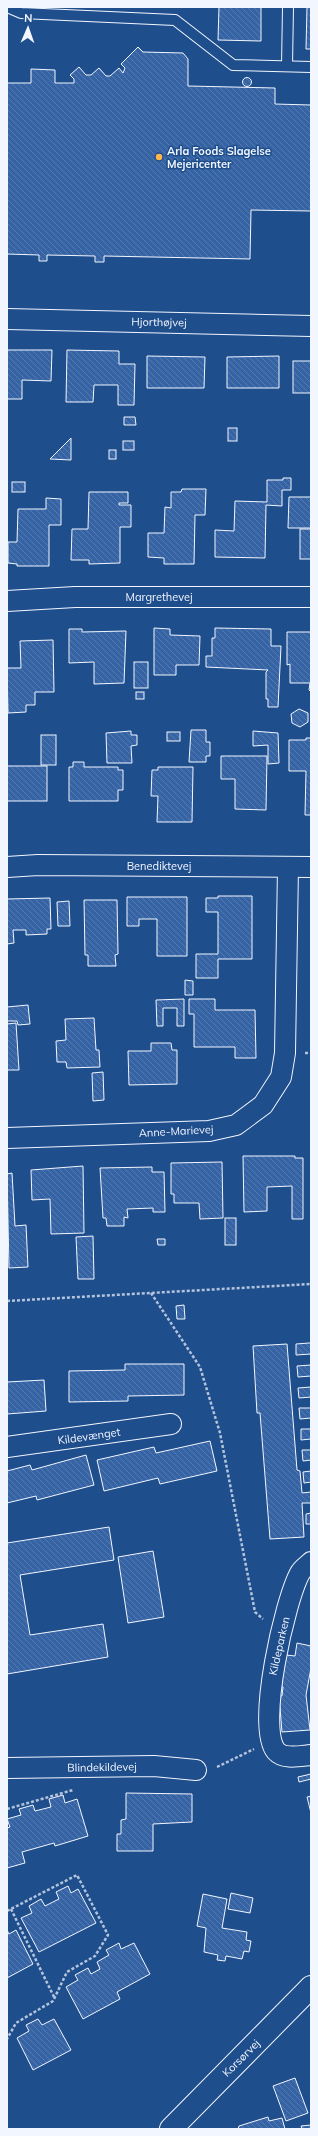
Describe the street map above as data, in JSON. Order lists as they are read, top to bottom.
{
  "streets": {
    "street": [
      "Hjorthøjvej",
      "Margrethevej",
      "Benediktevej",
      "Anne-Marievej",
      "Kildevænget",
      "Kildeparken",
      "Blindekildevej",
      "Korsørvej"
    ]
  },
  "crossings": [
    ["Benediktevej", "Anne-Marievej"]
  ],
  "places": ["Arla Foods Slagelse Mejericenter"],
  "north": "top"
}
